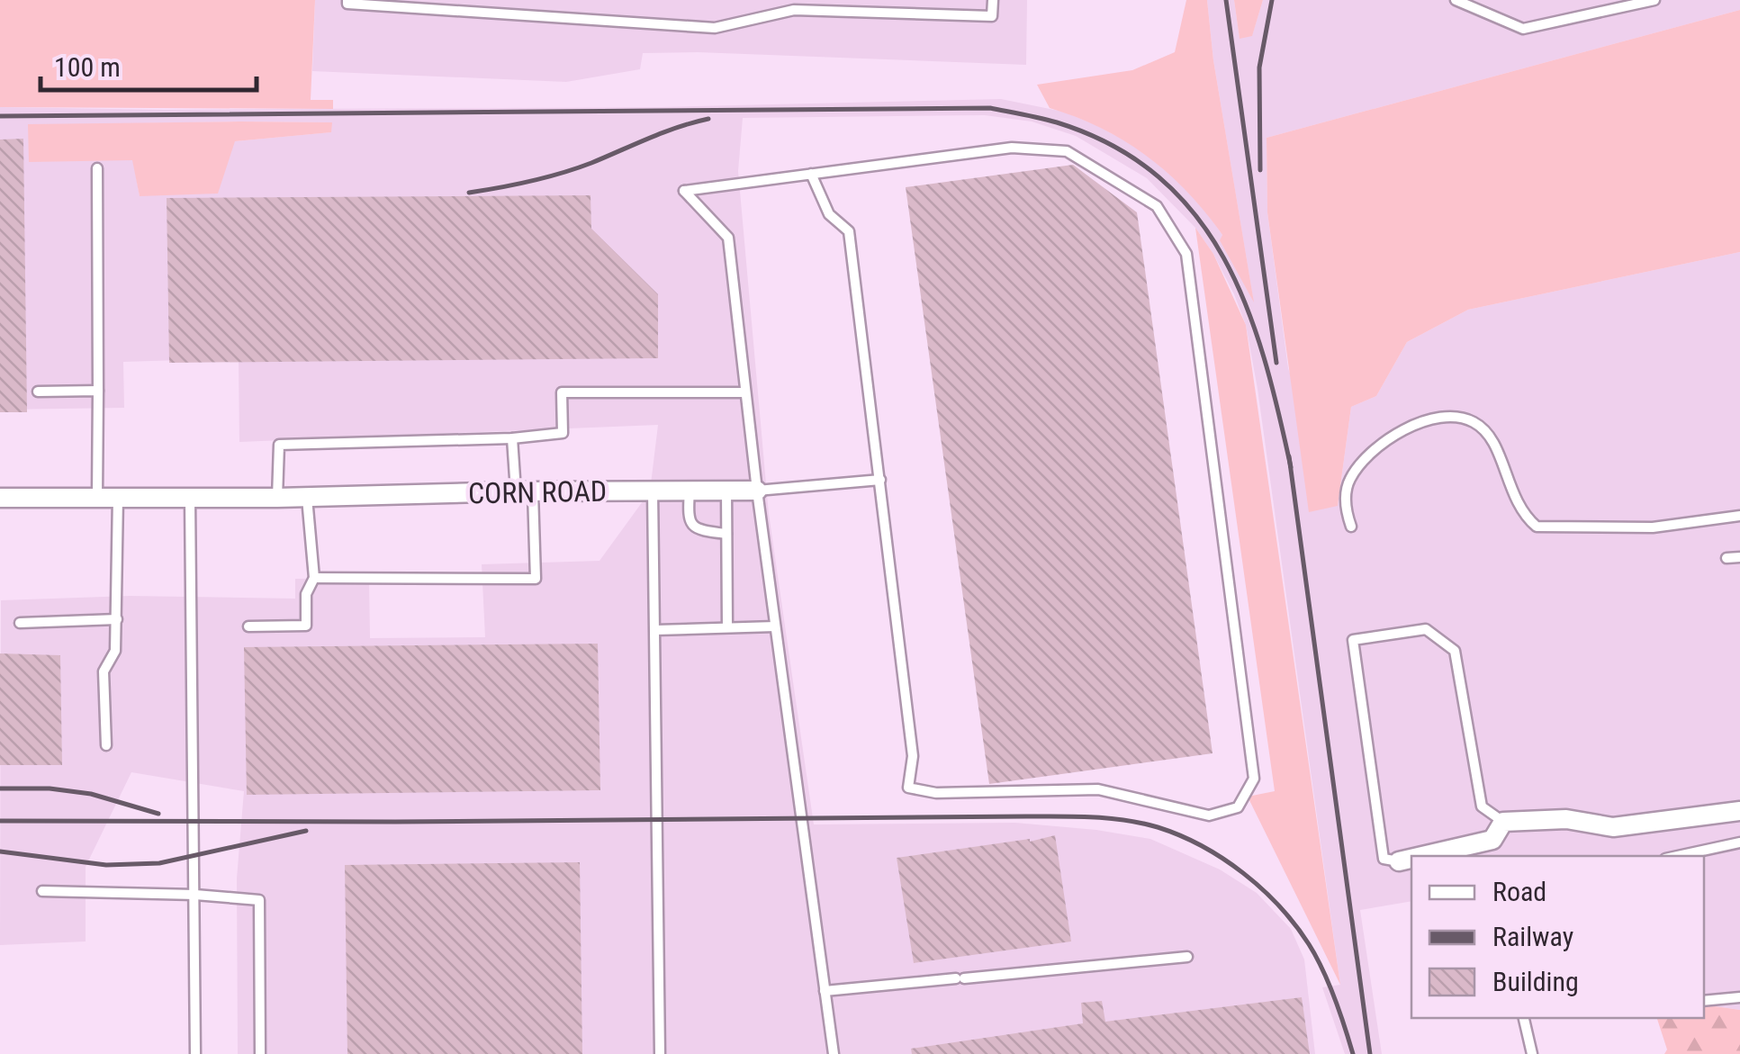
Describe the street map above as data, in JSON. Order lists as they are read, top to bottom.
{
  "streets": {
    "street": ["CORN ROAD"]
  },
  "legend": ["Road", "Railway", "Building"],
  "scale_bar": "100 m"
}
